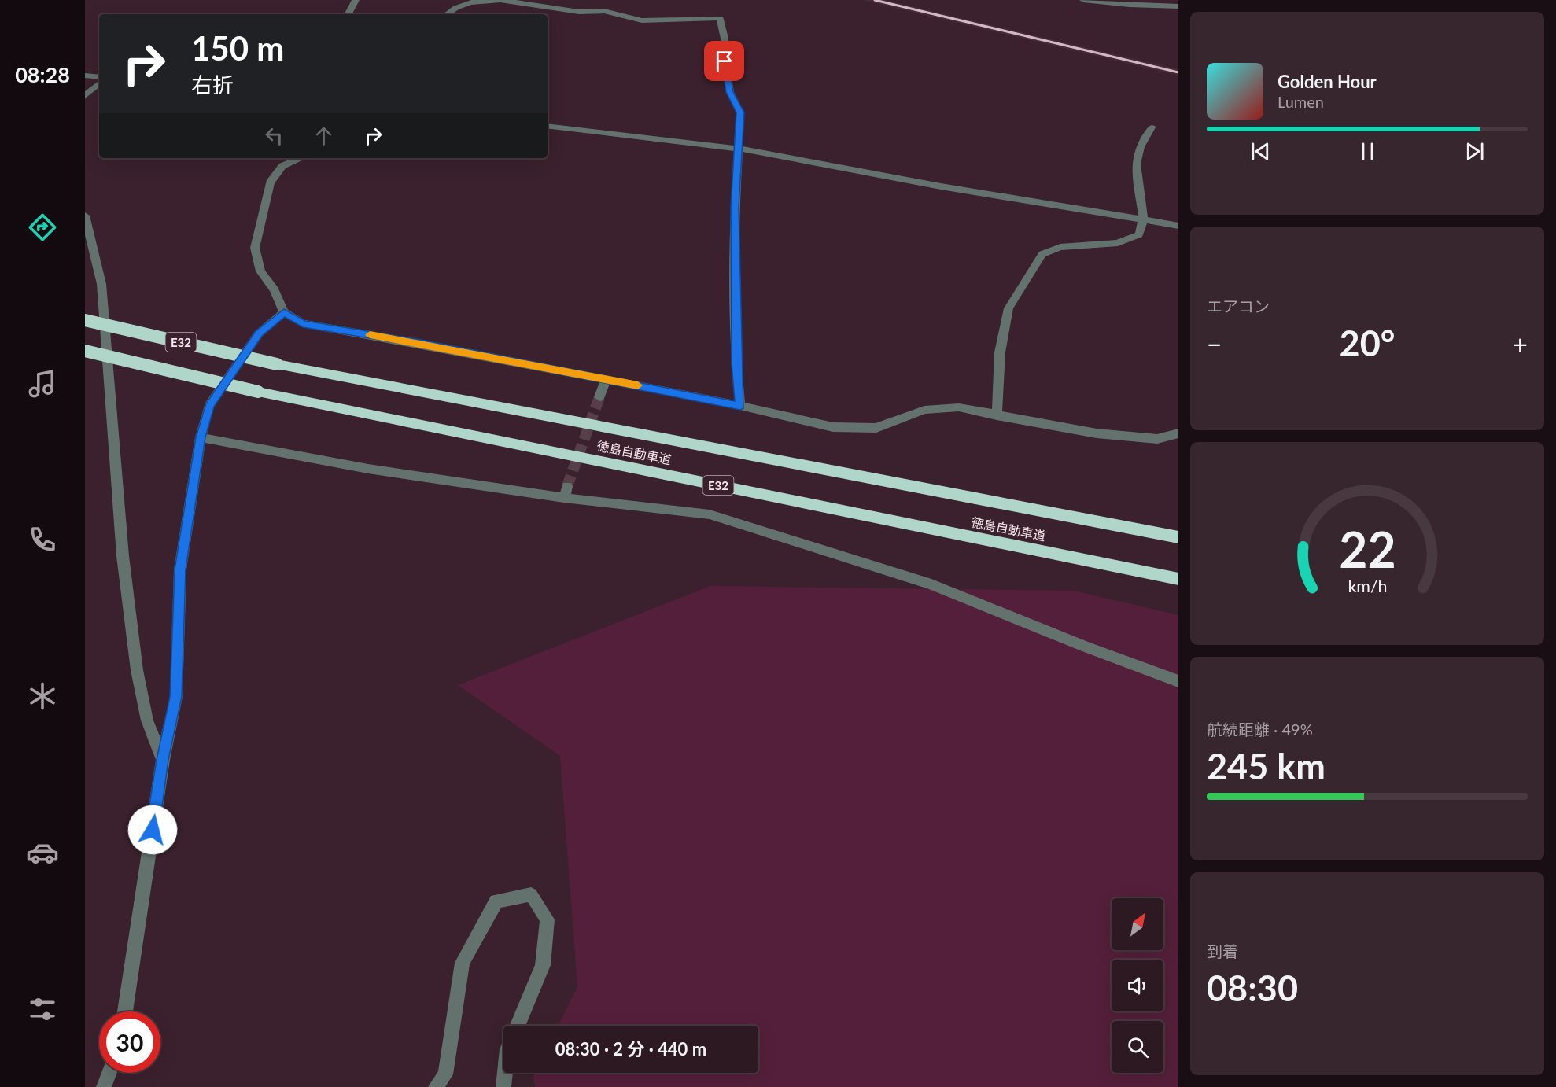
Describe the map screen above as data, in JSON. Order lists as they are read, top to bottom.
{
  "streets": {
    "highway": ["E32", "徳島自動車道"]
  },
  "north": "top right",
  "page": {
    "tabs": "08:28",
    "turn": ["150 m", "右折"],
    "song": ["Golden Hour", "Lumen"],
    "tile": [
      "エアコン",
      ["航続距離 · 49%", "245 km"],
      ["到着", "08:30"]
    ],
    "heat": ["−", "20°", "+"],
    "limit": "30",
    "trip": "08:30 · 2 分 · 440 m",
    "gauge": ["22", "km/h"]
  }
}
